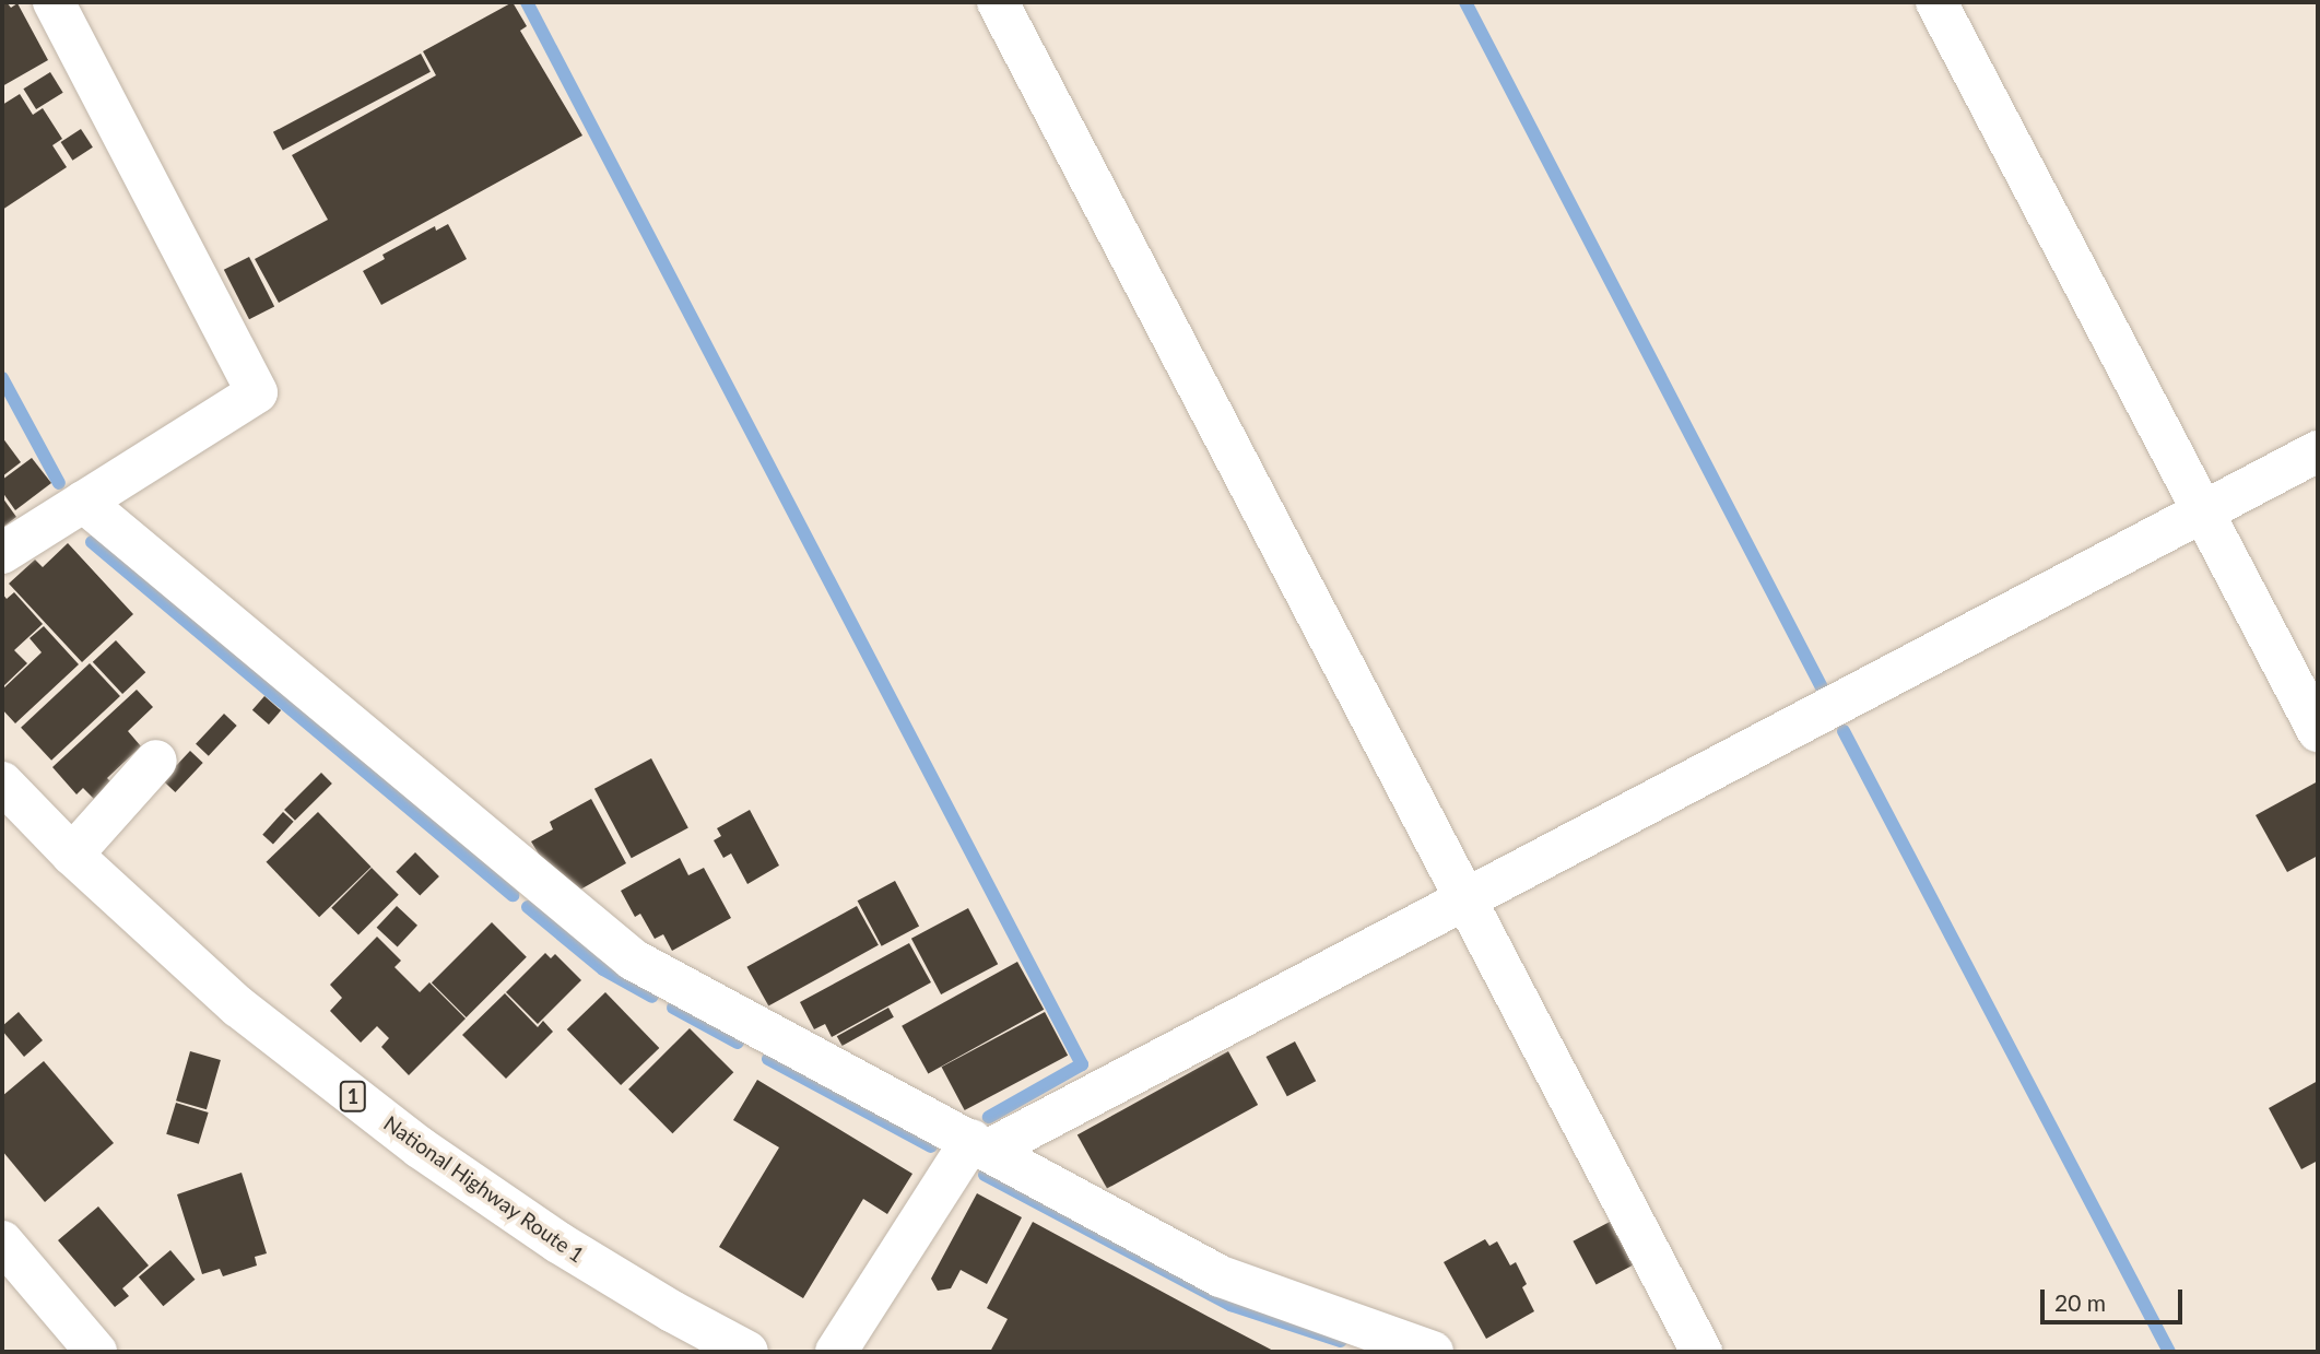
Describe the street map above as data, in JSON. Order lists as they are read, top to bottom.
{
  "streets": {
    "main road": ["1", "National Highway Route 1"]
  },
  "scale_bar": "20 m"
}
